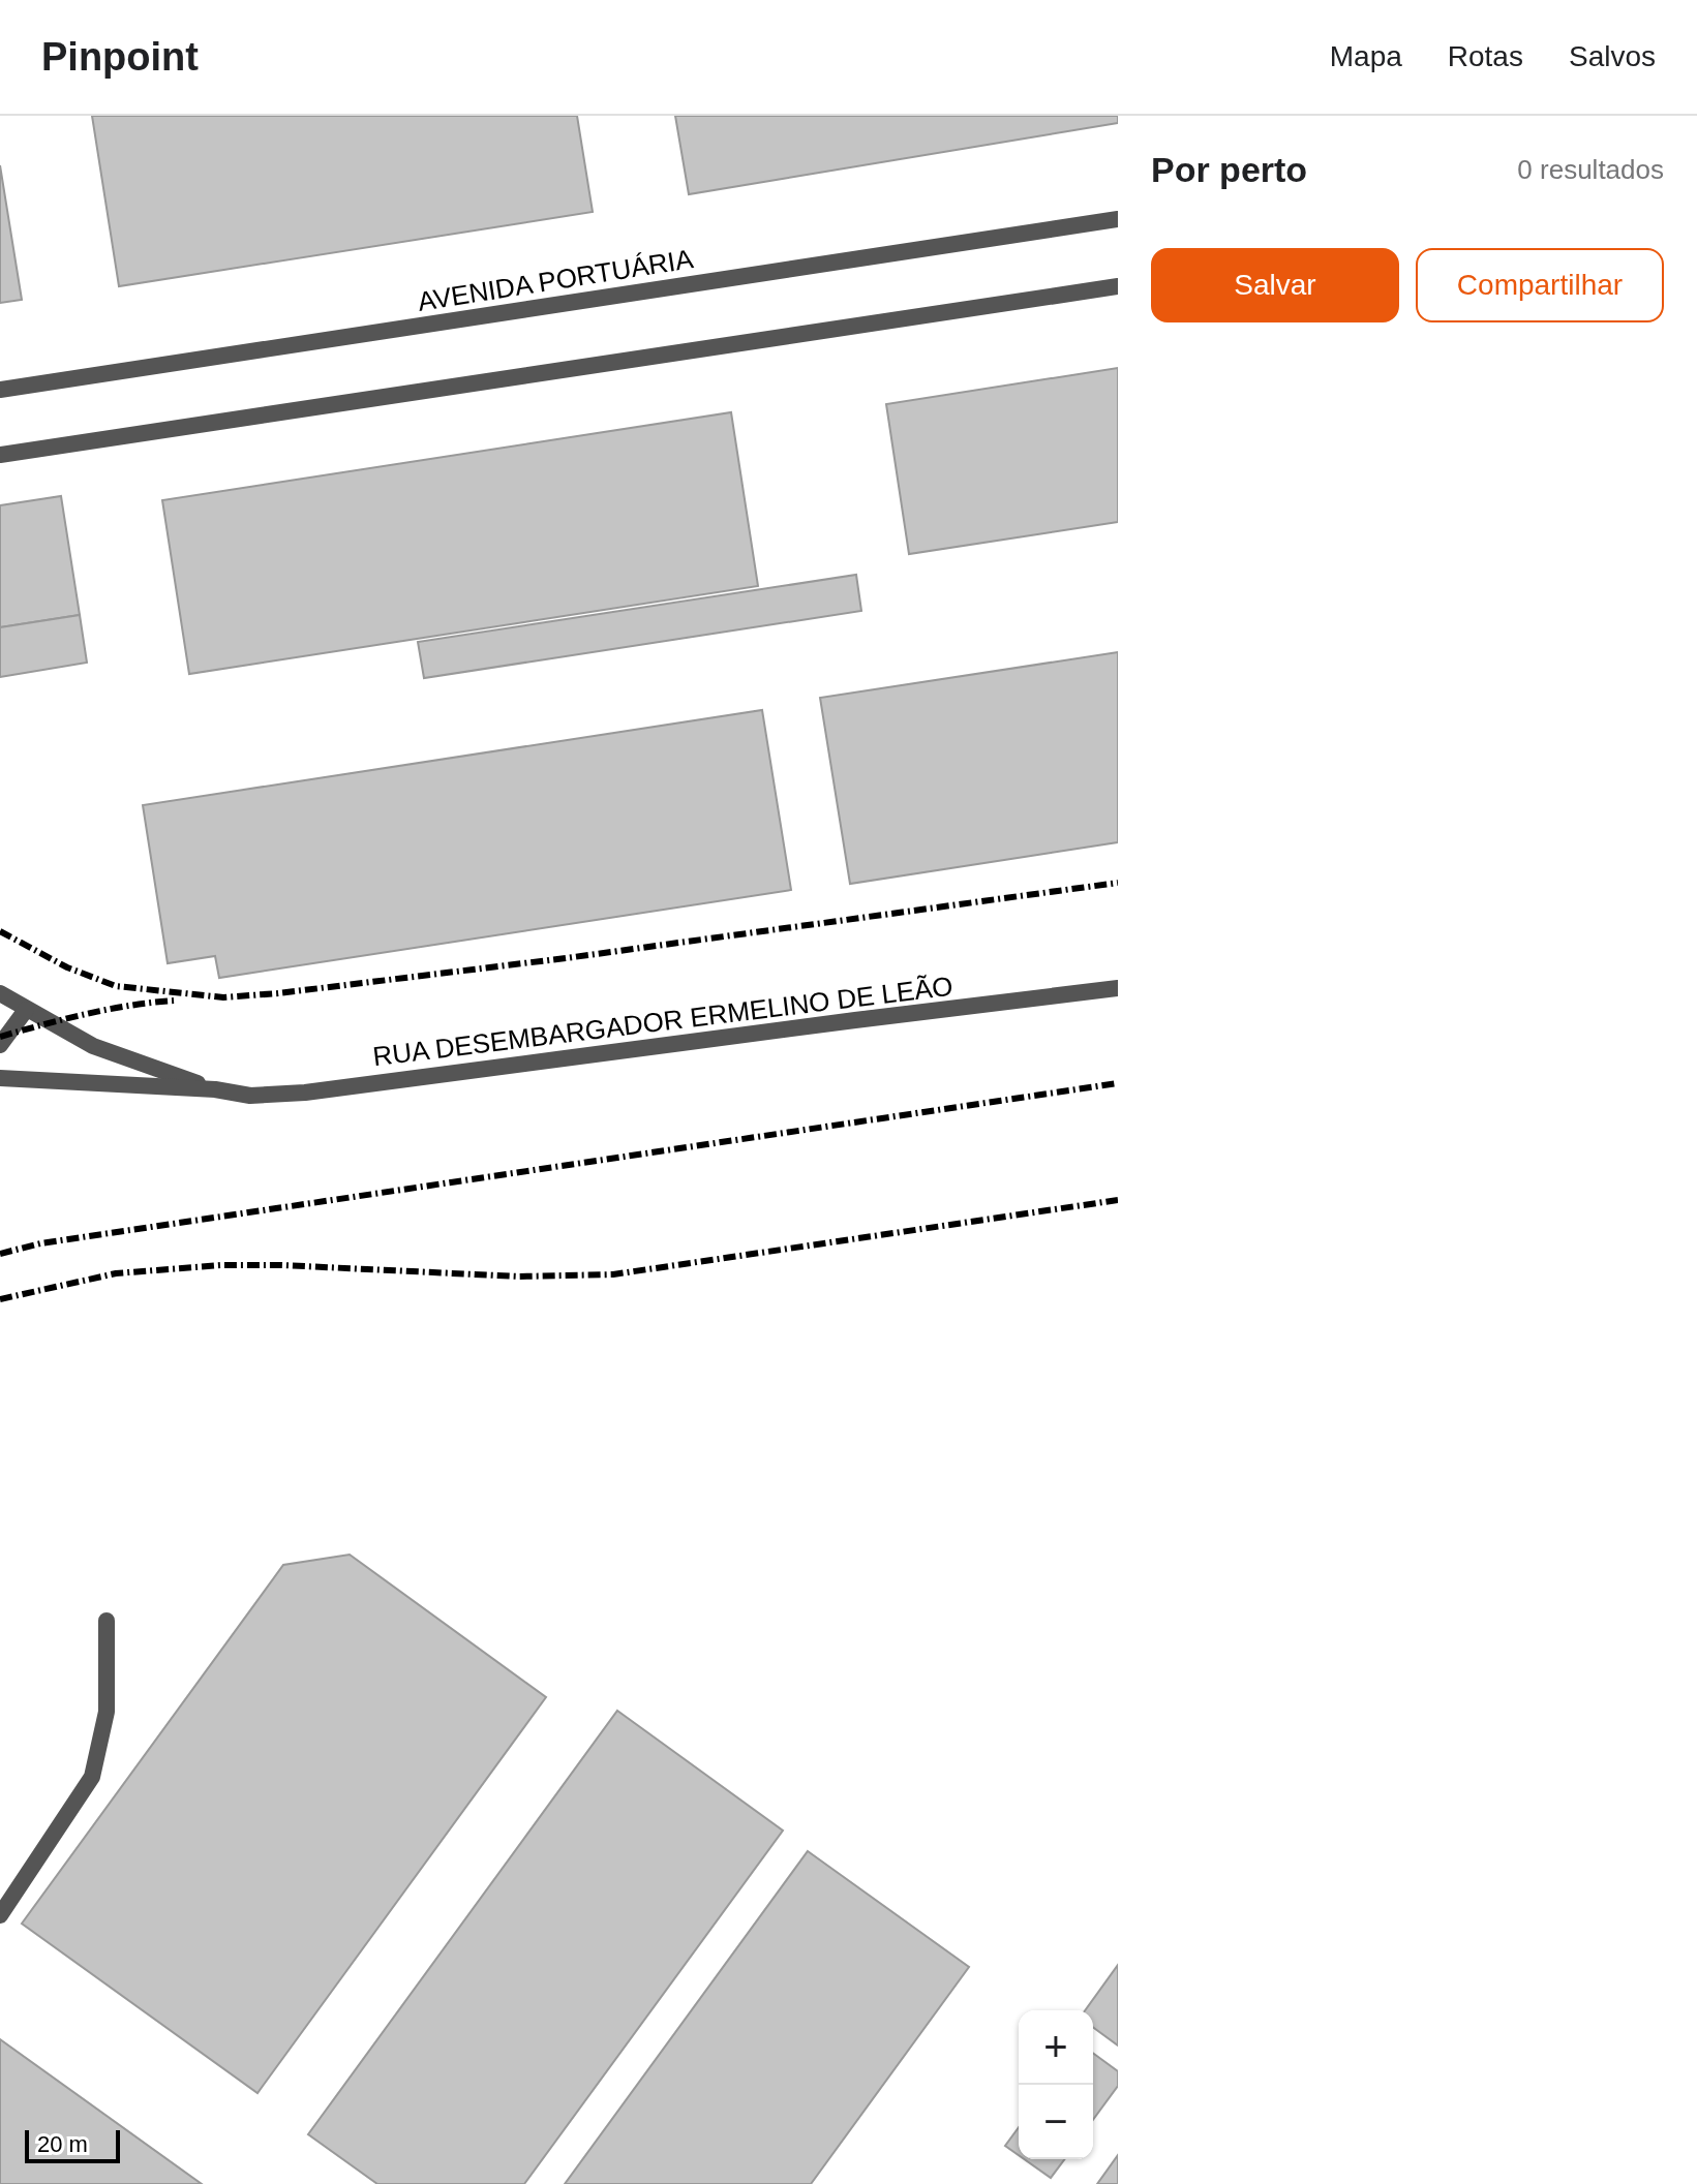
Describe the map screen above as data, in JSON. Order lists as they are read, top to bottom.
{
  "streets": {
    "street": ["AVENIDA PORTUÁRIA", "RUA DESEMBARGADOR ERMELINO DE LEÃO"]
  },
  "scale_bar": "20 m",
  "page": {
    "header": "Pinpoint",
    "nav": ["Mapa", "Rotas", "Salvos"],
    "heading": ["Por perto", "0 resultados"],
    "buttons": ["Salvar", "Compartilhar"],
    "map_buttons": ["+", "−"],
    "scale": "20 m"
  }
}
